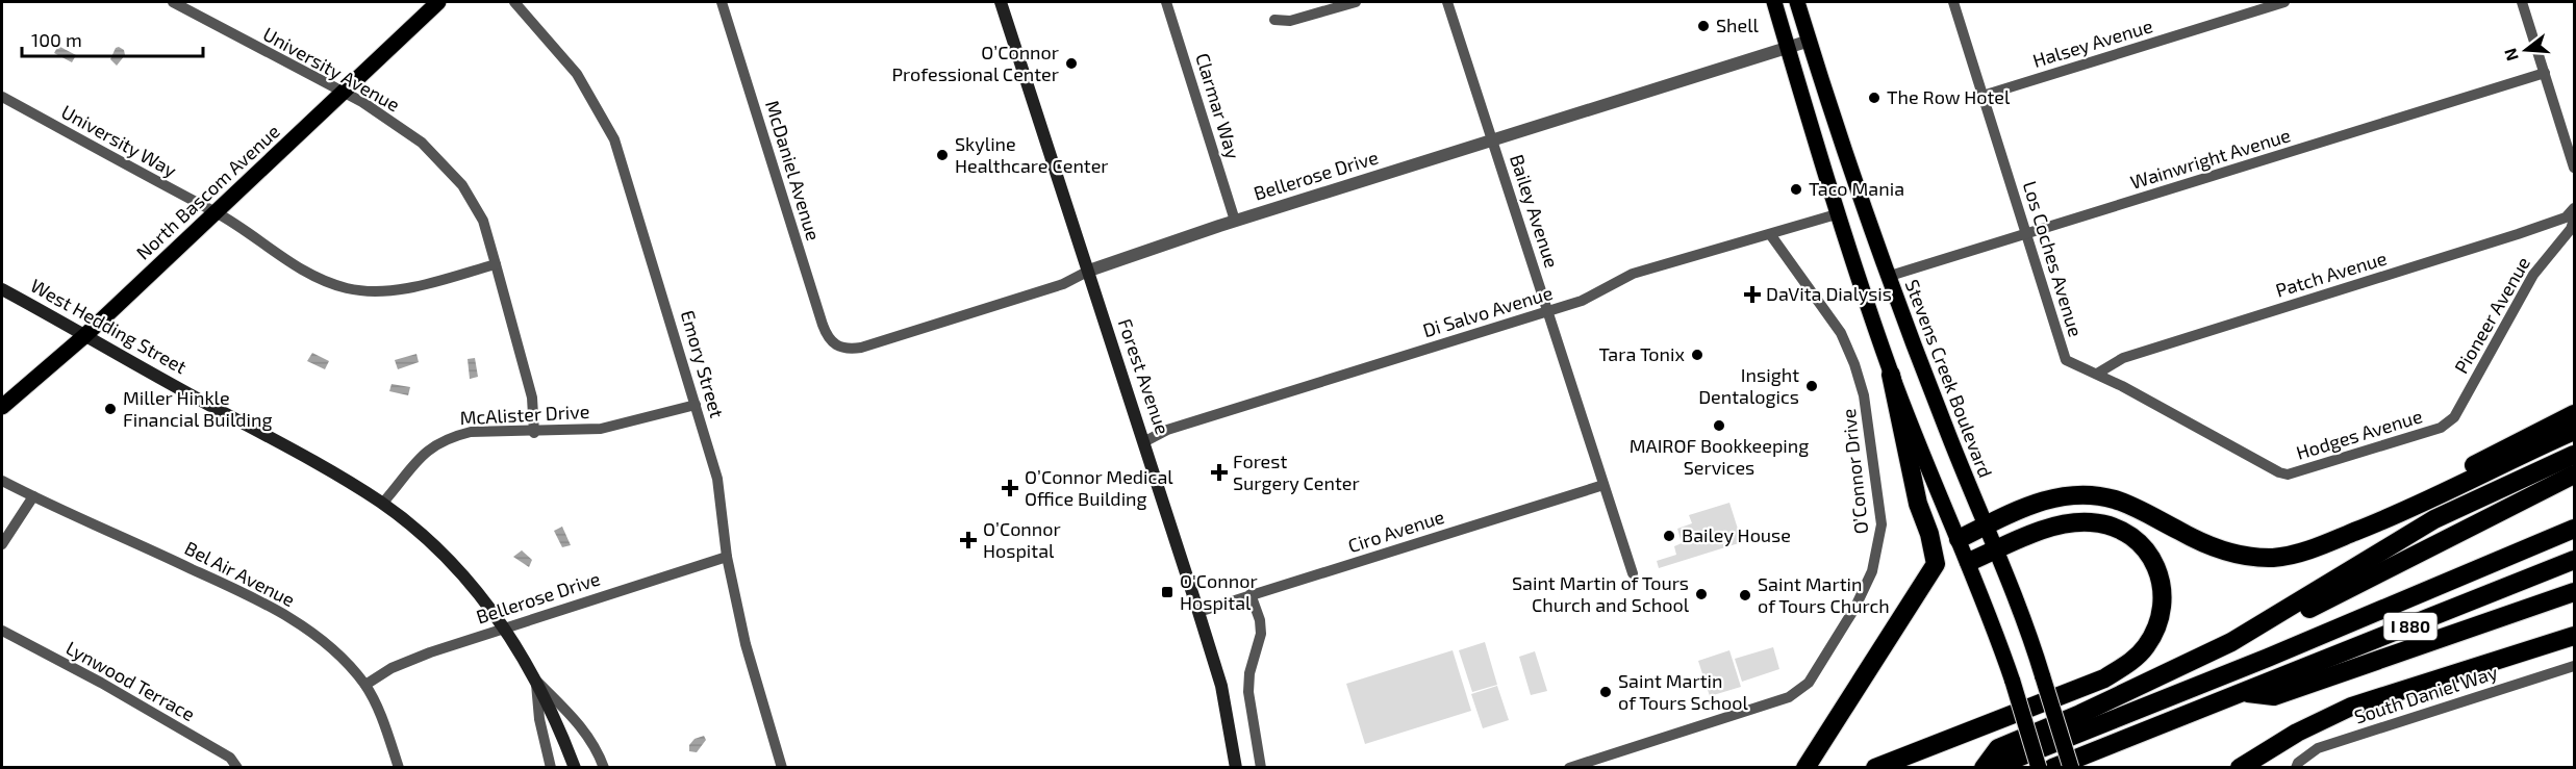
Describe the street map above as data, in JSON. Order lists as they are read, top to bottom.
{
  "streets": {
    "highway": ["I 880"],
    "main road": [
      "North Bascom Avenue",
      "West Hedding Street",
      "Forest Avenue",
      "Stevens Creek Boulevard"
    ],
    "street": [
      "Halsey Avenue",
      "University Avenue",
      "Clarmar Way",
      "University Way",
      "Wainwright Avenue",
      "McDaniel Avenue",
      "Bellerose Drive",
      "Bailey Avenue",
      "Los Coches Avenue",
      "Patch Avenue",
      "Di Salvo Avenue",
      "Pioneer Avenue",
      "Emory Street",
      "McAlister Drive",
      "Hodges Avenue",
      "O’Connor Drive",
      "Ciro Avenue",
      "Bel Air Avenue",
      "Lynwood Terrace",
      "South Daniel Way"
    ]
  },
  "crossings": [
    ["Halsey Avenue", "Los Coches Avenue"],
    ["University Avenue", "University Way"],
    ["University Avenue", "North Bascom Avenue"],
    ["University Avenue", "McAlister Drive"],
    ["Clarmar Way", "Bellerose Drive"],
    ["University Way", "North Bascom Avenue"],
    ["Wainwright Avenue", "Los Coches Avenue"],
    ["Wainwright Avenue", "Stevens Creek Boulevard"],
    ["McDaniel Avenue", "Bellerose Drive"],
    ["Bellerose Drive", "Bailey Avenue"],
    ["Bellerose Drive", "West Hedding Street"],
    ["Bellerose Drive", "Emory Street"],
    ["Bellerose Drive", "Forest Avenue"],
    ["Bellerose Drive", "Stevens Creek Boulevard"],
    ["Bellerose Drive", "Bel Air Avenue"],
    ["North Bascom Avenue", "West Hedding Street"],
    ["Bailey Avenue", "Di Salvo Avenue"],
    ["Bailey Avenue", "Ciro Avenue"],
    ["Los Coches Avenue", "Patch Avenue"],
    ["Los Coches Avenue", "Hodges Avenue"],
    ["Di Salvo Avenue", "Forest Avenue"],
    ["Di Salvo Avenue", "O’Connor Drive"],
    ["Pioneer Avenue", "Hodges Avenue"],
    ["West Hedding Street", "McAlister Drive"],
    ["Emory Street", "McAlister Drive"],
    ["Forest Avenue", "Ciro Avenue"]
  ],
  "places": {
    "other": [
      "Shell",
      "O’Connor Professional Center",
      "The Row Hotel",
      "Skyline Healthcare Center",
      "Taco Mania",
      "Tara Tonix",
      "Insight Dentalogics",
      "Miller Hinkle Financial Building",
      "MAIROF Bookkeeping Services",
      "Bailey House",
      "Saint Martin of Tours Church and School",
      "Saint Martin of Tours Church",
      "Saint Martin of Tours School"
    ],
    "health": [
      "DaVita Dialysis",
      "Forest Surgery Center",
      "O’Connor Medical Office Building",
      "O’Connor Hospital"
    ],
    "transit": ["O'Connor Hospital"]
  },
  "scale_bar": "100 m",
  "north": "left"
}
